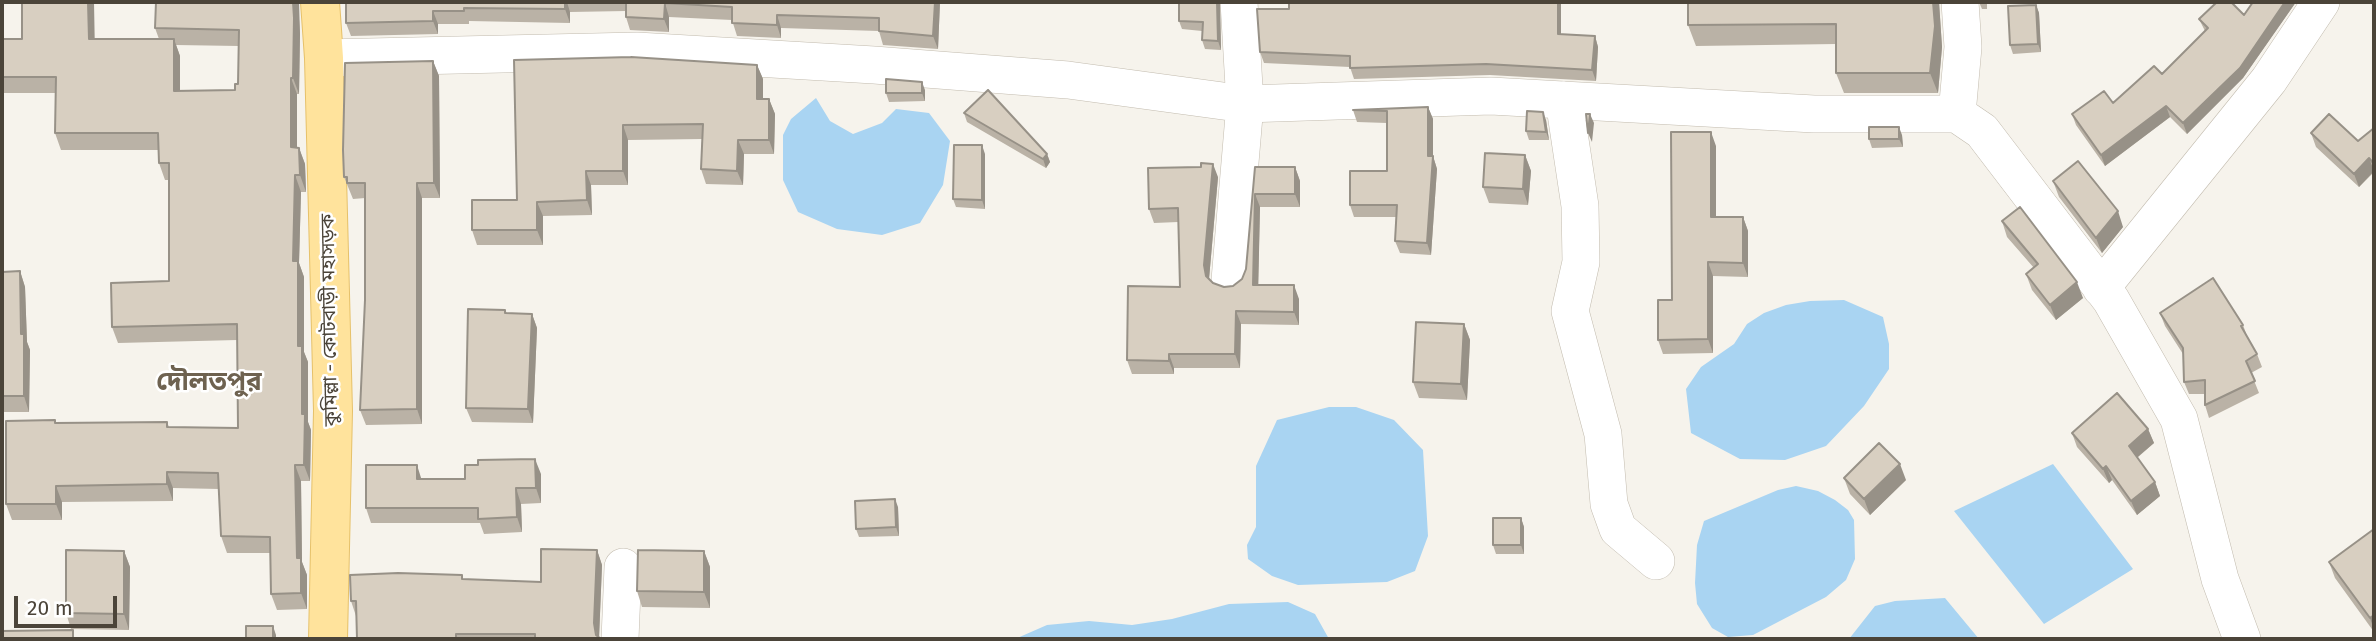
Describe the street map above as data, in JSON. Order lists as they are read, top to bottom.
{
  "streets": {
    "main road": ["কুমিল্লা - কোটবাড়ী মহাসড়ক"]
  },
  "districts": ["দৌলতপুর"],
  "scale_bar": "20 m"
}
